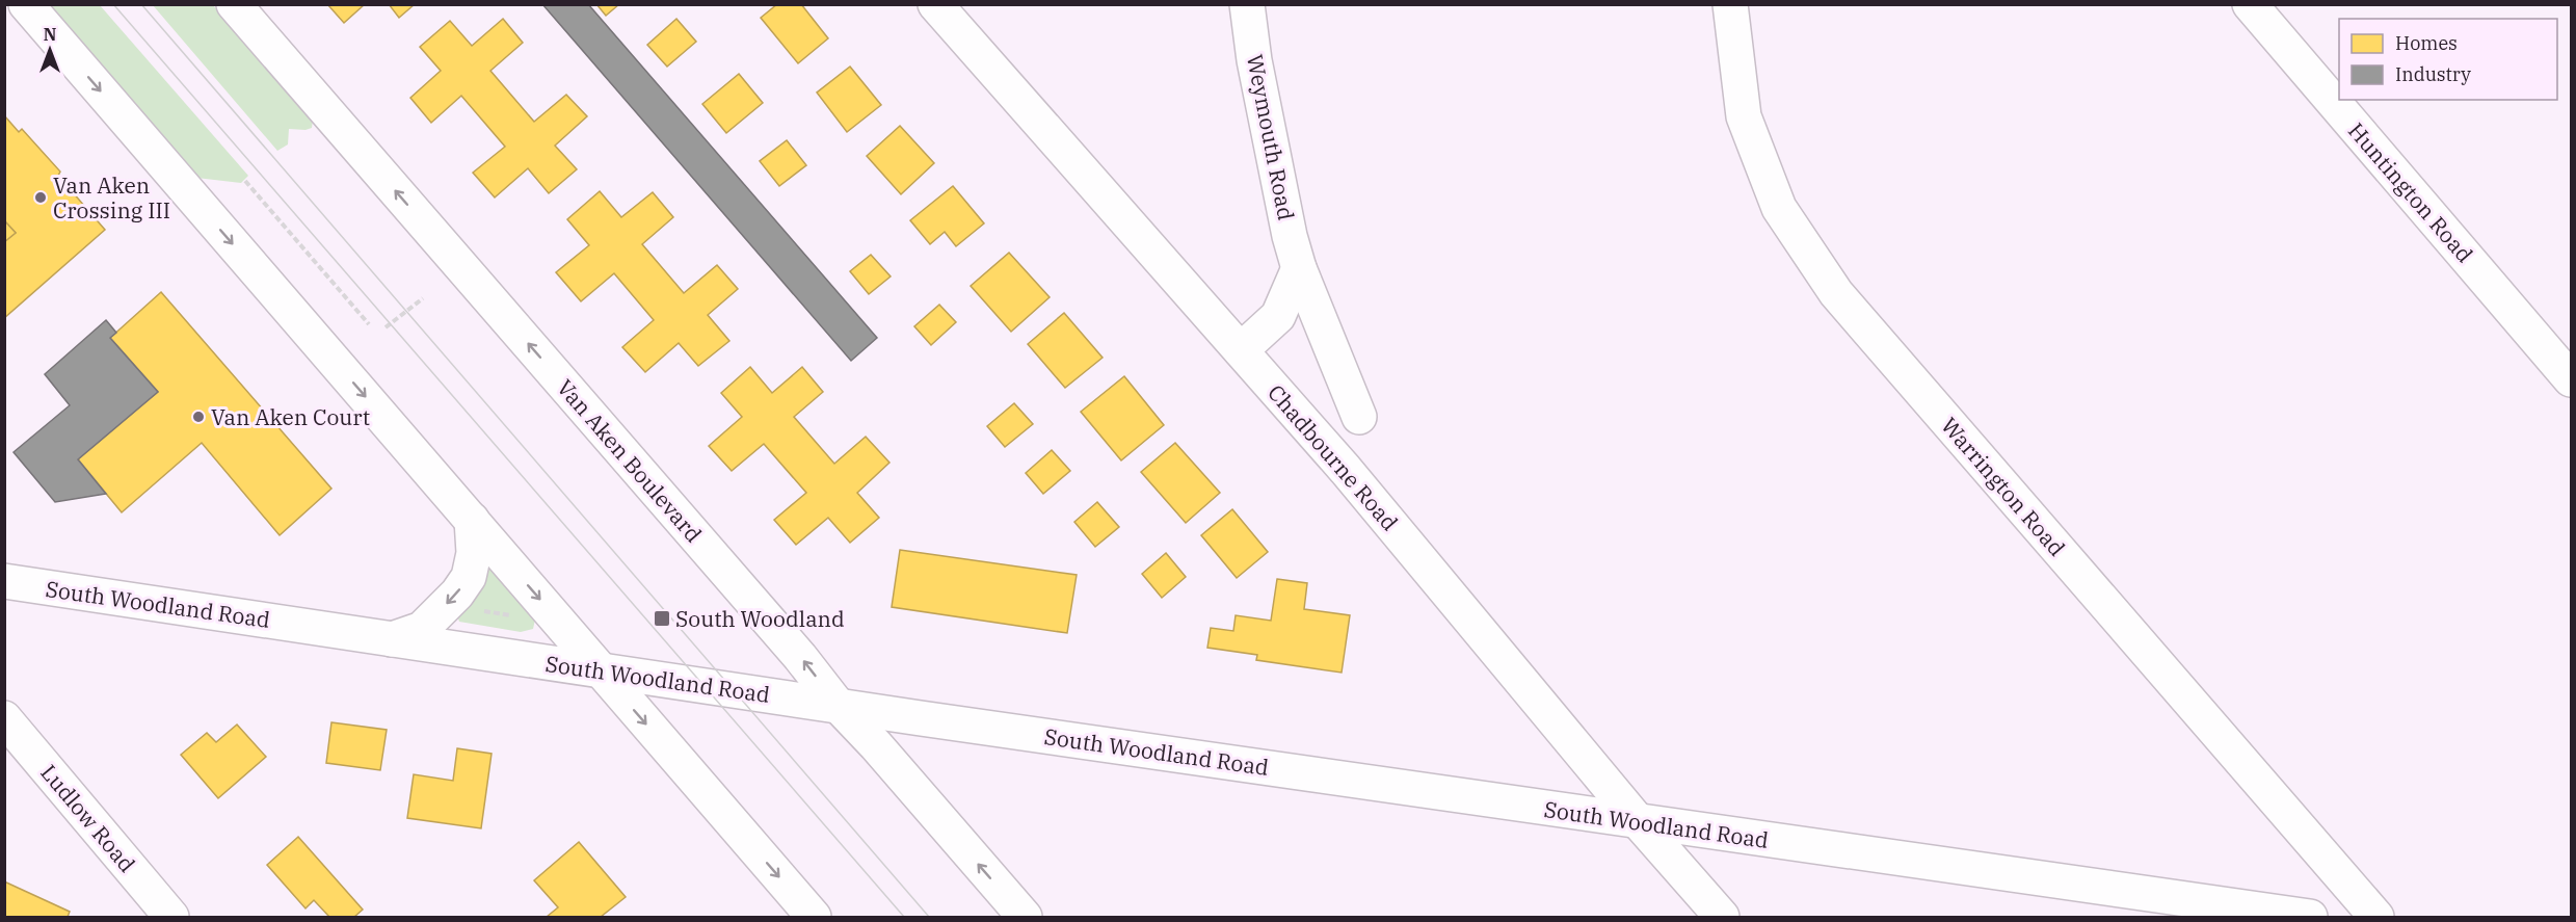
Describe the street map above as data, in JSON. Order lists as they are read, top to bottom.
{
  "streets": {
    "street": [
      "Weymouth Road",
      "Huntington Road",
      "Chadbourne Road",
      "Van Aken Boulevard",
      "Warrington Road",
      "South Woodland Road",
      "Ludlow Road"
    ]
  },
  "crossings": [
    ["Chadbourne Road", "South Woodland Road"],
    ["Van Aken Boulevard", "South Woodland Road"]
  ],
  "places": {
    "other": ["Van Aken Crossing III", "Van Aken Court"],
    "transit": ["South Woodland"]
  },
  "legend": ["Homes", "Industry"],
  "north": "top"
}
